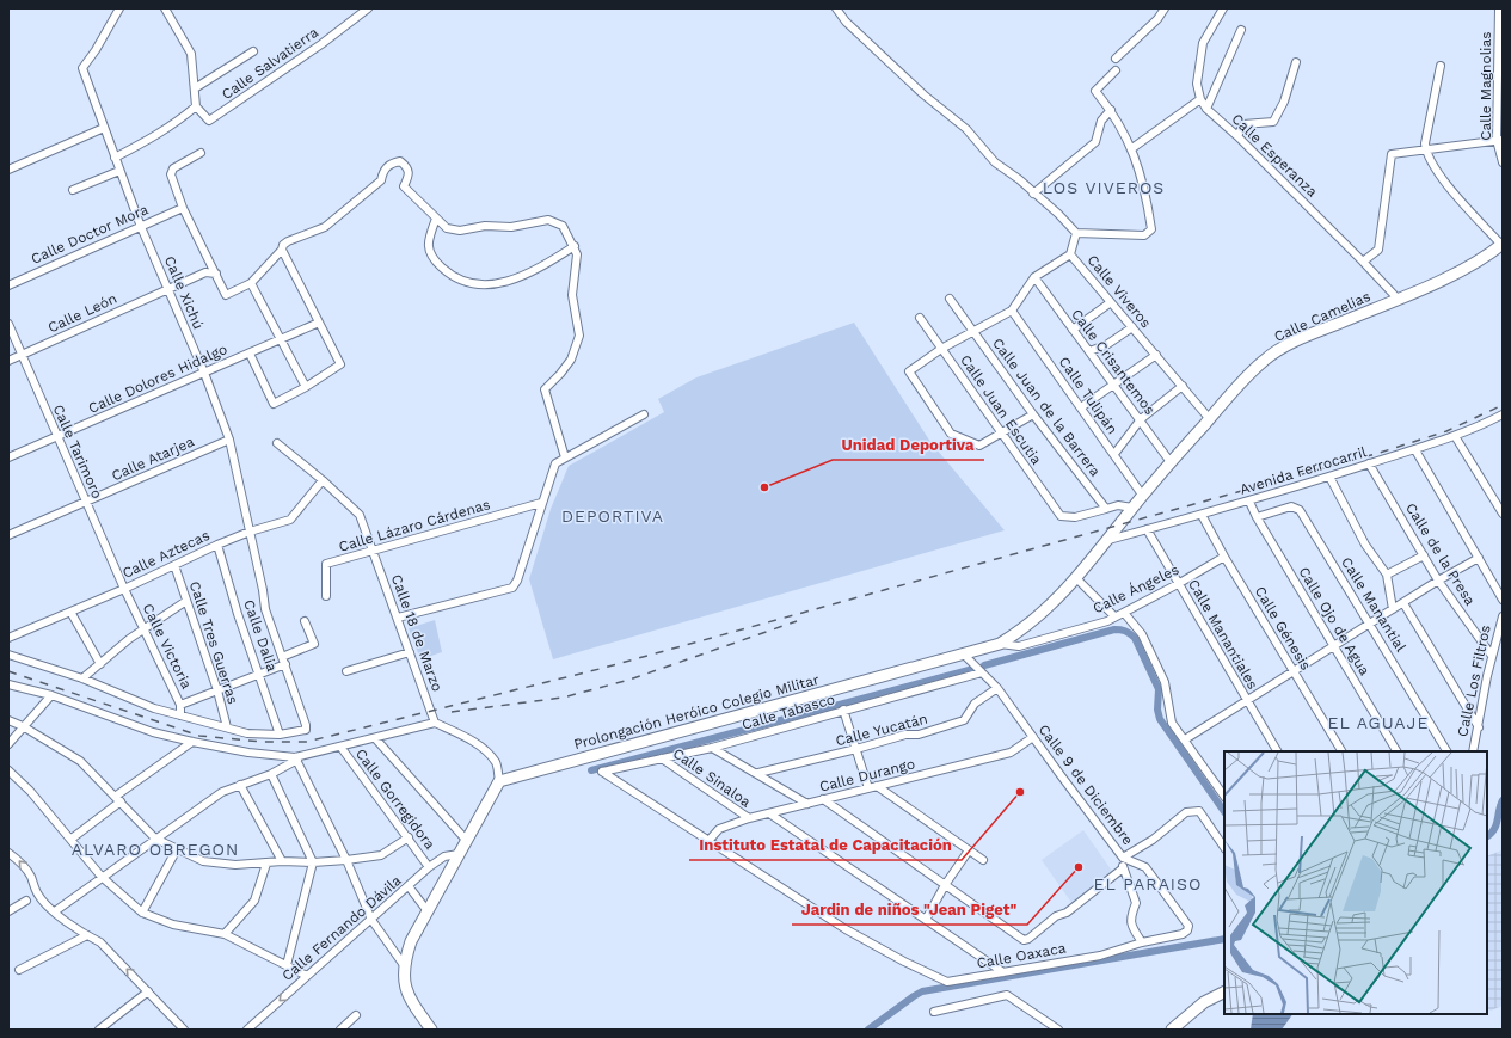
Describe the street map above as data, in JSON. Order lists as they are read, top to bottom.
{
  "streets": {
    "street": [
      "Calle Salvatierra",
      "Calle Magnolias",
      "Calle Esperanza",
      "Calle Doctor Mora",
      "Calle Viveros",
      "Calle Xichú",
      "Calle León",
      "Calle Camelias",
      "Calle Crisantemos",
      "Calle Dolores Hidalgo",
      "Calle Tulipán",
      "Calle Juan de la Barrera",
      "Calle Juan Escutia",
      "Calle Tarimoro",
      "Calle Atarjea",
      "Avenida Ferrocarril",
      "Calle Lázaro Cárdenas",
      "Calle Aztecas",
      "Calle de la Presa",
      "Calle Ángeles",
      "Calle Manantial",
      "Calle Ojo de Agua",
      "Calle Génesis",
      "Calle 18 de Marzo",
      "Calle Manantiales",
      "Calle Dalia",
      "Calle Tres Guerras",
      "Calle Victoria",
      "Calle Los Filtros",
      "Prolongación Heróico Colegio Militar",
      "Calle Tabasco",
      "Calle Yucatán",
      "Calle Durango",
      "Calle Sinaloa",
      "Calle 9 de Diciembre",
      "Calle Gorregidora",
      "Calle Fernando Dávila",
      "Calle Oaxaca"
    ]
  },
  "crossings": [
    ["Calle Esperanza", "Calle Camelias"],
    ["Calle Doctor Mora", "Calle Xichú"],
    ["Calle Viveros", "Calle Camelias"],
    ["Calle Xichú", "Calle León"],
    ["Calle Xichú", "Calle Dolores Hidalgo"],
    ["Calle Xichú", "Calle Atarjea"],
    ["Calle Xichú", "Calle Aztecas"],
    ["Calle Xichú", "Calle Dalia"],
    ["Calle León", "Calle Tarimoro"],
    ["Calle Camelias", "Calle Crisantemos"],
    ["Calle Camelias", "Calle Tulipán"],
    ["Calle Camelias", "Prolongación Heróico Colegio Militar"],
    ["Calle Dolores Hidalgo", "Calle Tarimoro"],
    ["Calle Juan de la Barrera", "Calle Juan Escutia"],
    ["Calle Tarimoro", "Calle Atarjea"],
    ["Calle Tarimoro", "Calle Aztecas"],
    ["Calle Tarimoro", "Calle Victoria"],
    ["Avenida Ferrocarril", "Calle de la Presa"],
    ["Avenida Ferrocarril", "Calle Ojo de Agua"],
    ["Avenida Ferrocarril", "Calle Génesis"],
    ["Avenida Ferrocarril", "Calle Manantiales"],
    ["Avenida Ferrocarril", "Prolongación Heróico Colegio Militar"],
    ["Calle Lázaro Cárdenas", "Calle 18 de Marzo"],
    ["Calle Aztecas", "Calle 18 de Marzo"],
    ["Calle Aztecas", "Calle Dalia"],
    ["Calle Aztecas", "Calle Tres Guerras"],
    ["Calle Aztecas", "Calle Victoria"],
    ["Calle de la Presa", "Calle Los Filtros"],
    ["Calle Ángeles", "Calle Génesis"],
    ["Calle Ángeles", "Calle Manantiales"],
    ["Calle Ángeles", "Prolongación Heróico Colegio Militar"],
    ["Calle Manantial", "Calle Ojo de Agua"],
    ["Prolongación Heróico Colegio Militar", "Calle 9 de Diciembre"],
    ["Calle Tabasco", "Calle Durango"],
    ["Calle Tabasco", "Calle Sinaloa"],
    ["Calle Tabasco", "Calle 9 de Diciembre"],
    ["Calle Tabasco", "Calle Oaxaca"],
    ["Calle Yucatán", "Calle 9 de Diciembre"],
    ["Calle Durango", "Calle Sinaloa"],
    ["Calle Durango", "Calle 9 de Diciembre"],
    ["Calle Durango", "Calle Oaxaca"],
    ["Calle 9 de Diciembre", "Calle Oaxaca"],
    ["Calle Gorregidora", "Calle Fernando Dávila"]
  ],
  "districts": [
    "LOS VIVEROS",
    "DEPORTIVA",
    "EL AGUAJE",
    "ALVARO OBREGON",
    "EL PARAISO"
  ],
  "places": ["Unidad Deportiva", "Instituto Estatal de Capacitación", "Jardin de niños \"Jean Piget\""]
}
